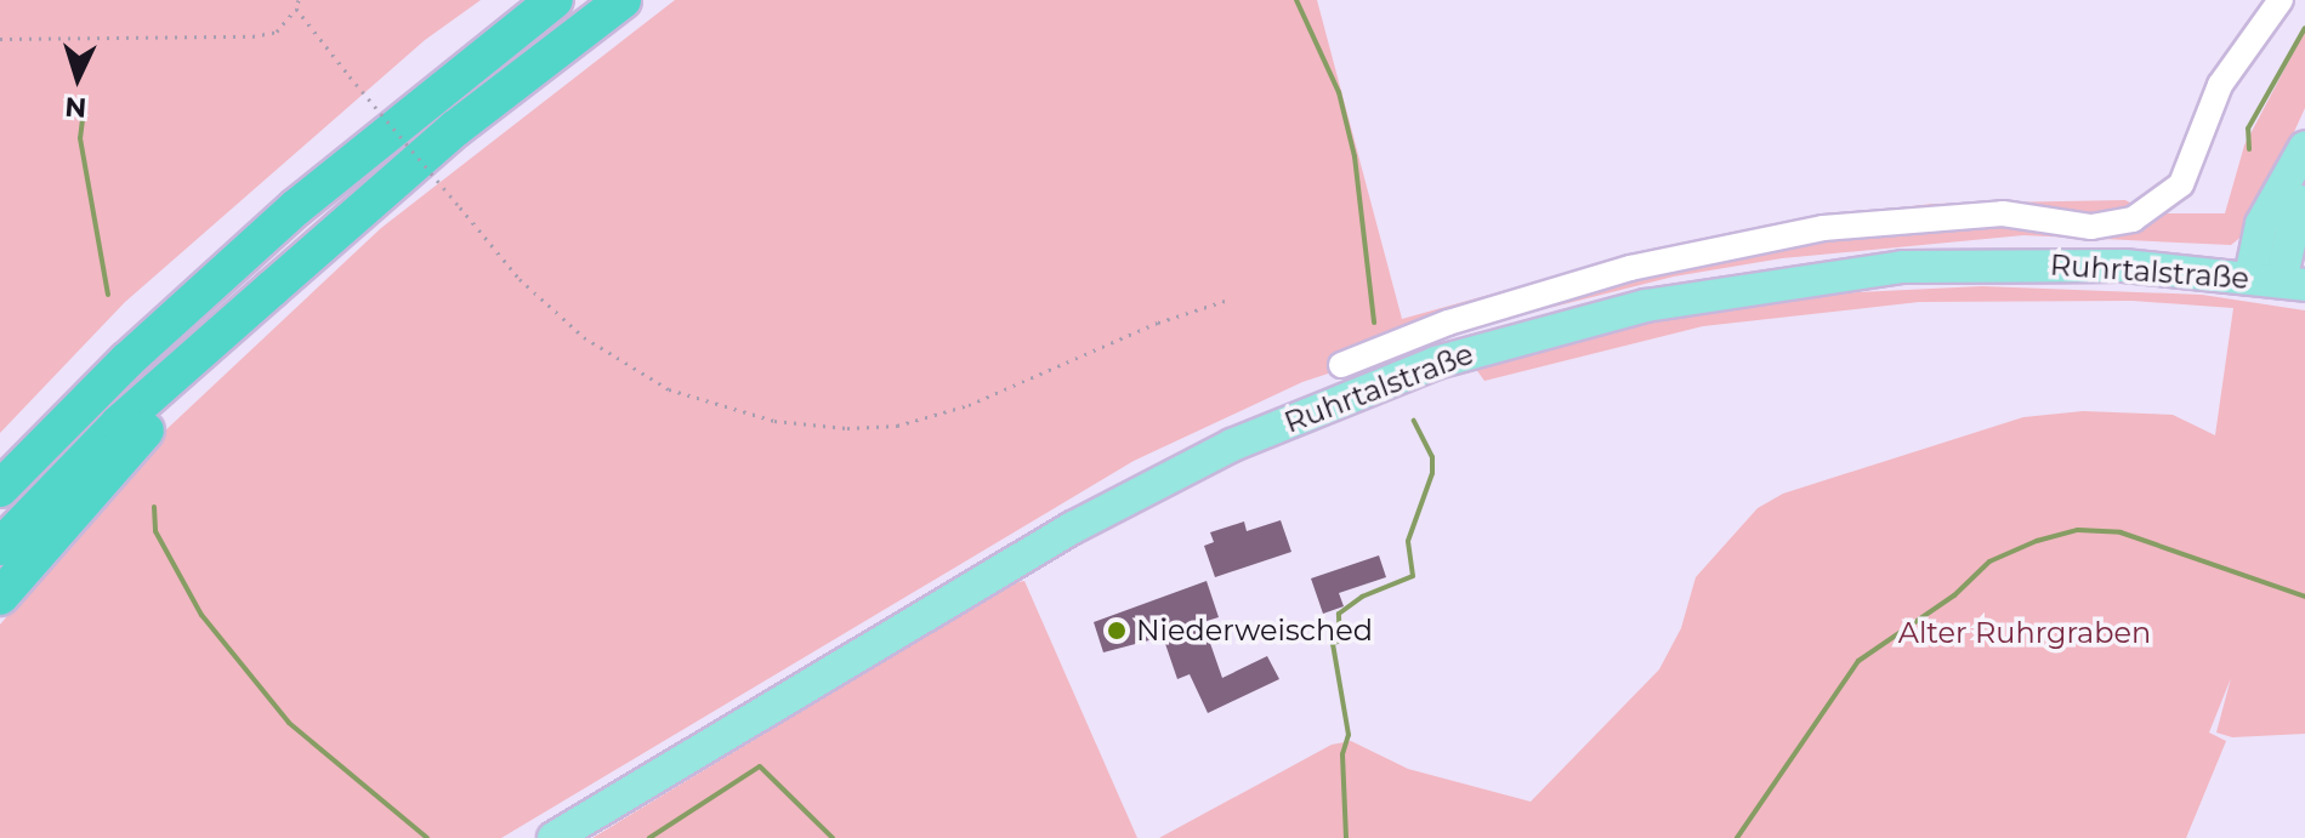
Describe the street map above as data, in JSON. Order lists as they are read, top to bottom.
{
  "streets": {
    "main road": ["Ruhrtalstraße"]
  },
  "parks": ["Alter Ruhrgraben"],
  "places": ["Niederweisched"],
  "north": "bottom"
}
